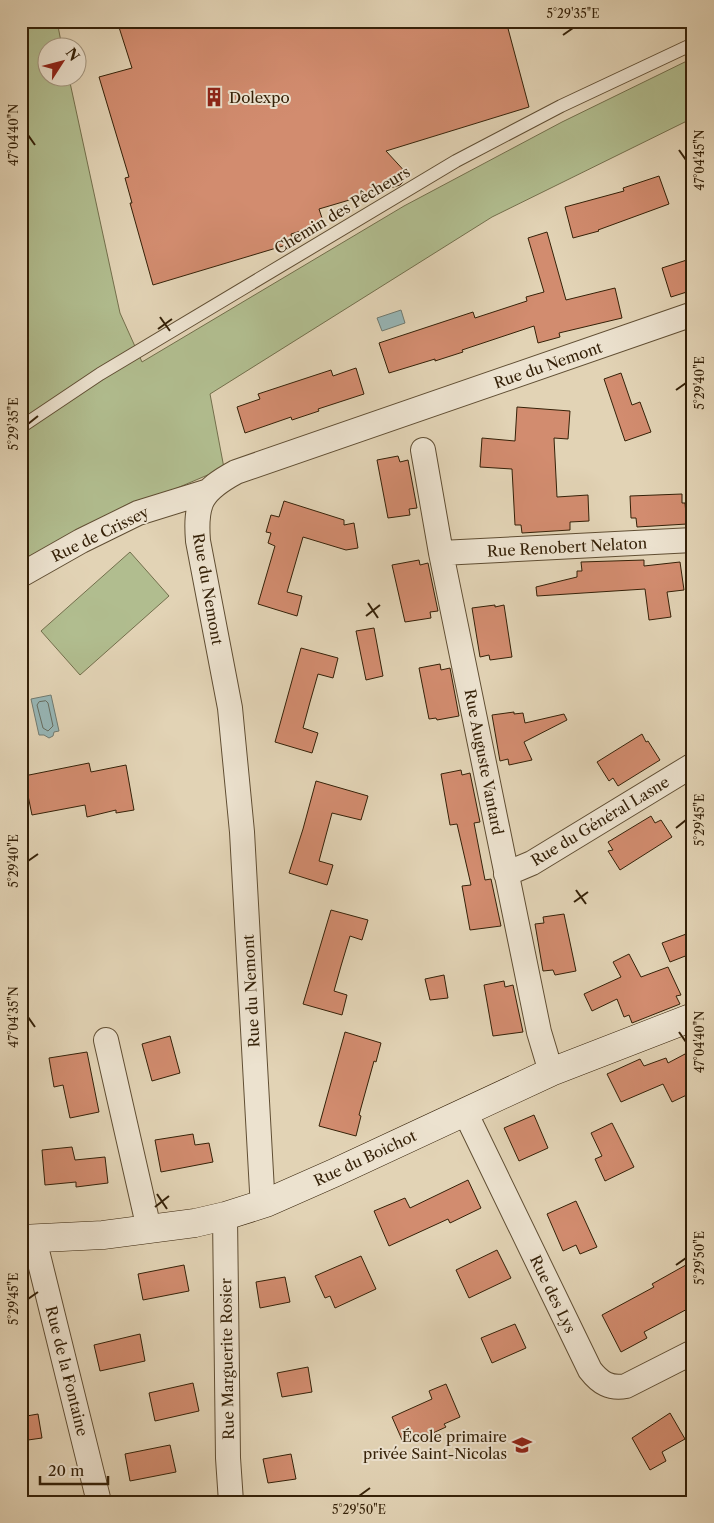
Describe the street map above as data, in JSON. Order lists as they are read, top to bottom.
{
  "streets": {
    "street": [
      "Rue du Nemont",
      "Rue de Crissey",
      "Rue Renobert Nelaton",
      "Rue Auguste Vantard",
      "Rue du Général Lasne",
      "Rue du Boichot",
      "Rue des Lys",
      "Rue Marguerite Rosier",
      "Rue de la Fontaine"
    ],
    "lane": ["Chemin des Pêcheurs"]
  },
  "crossings": [
    ["Rue du Nemont", "Rue de Crissey"],
    ["Rue du Nemont", "Rue du Boichot"],
    ["Rue Renobert Nelaton", "Rue Auguste Vantard"],
    ["Rue Auguste Vantard", "Rue du Général Lasne"],
    ["Rue Auguste Vantard", "Rue du Boichot"],
    ["Rue du Boichot", "Rue des Lys"],
    ["Rue du Boichot", "Rue Marguerite Rosier"],
    ["Rue du Boichot", "Rue de la Fontaine"]
  ],
  "places": {
    "building": ["Dolexpo"],
    "school or university": ["École primaire privée Saint-Nicolas"]
  },
  "scale_bar": "20 m",
  "north": "top right",
  "coordinates": [
    "5°29'35\"E",
    "47°04'40\"N",
    "47°04'45\"N",
    "5°29'40\"E",
    "5°29'45\"E",
    "47°04'35\"N",
    "5°29'50\"E"
  ]
}
